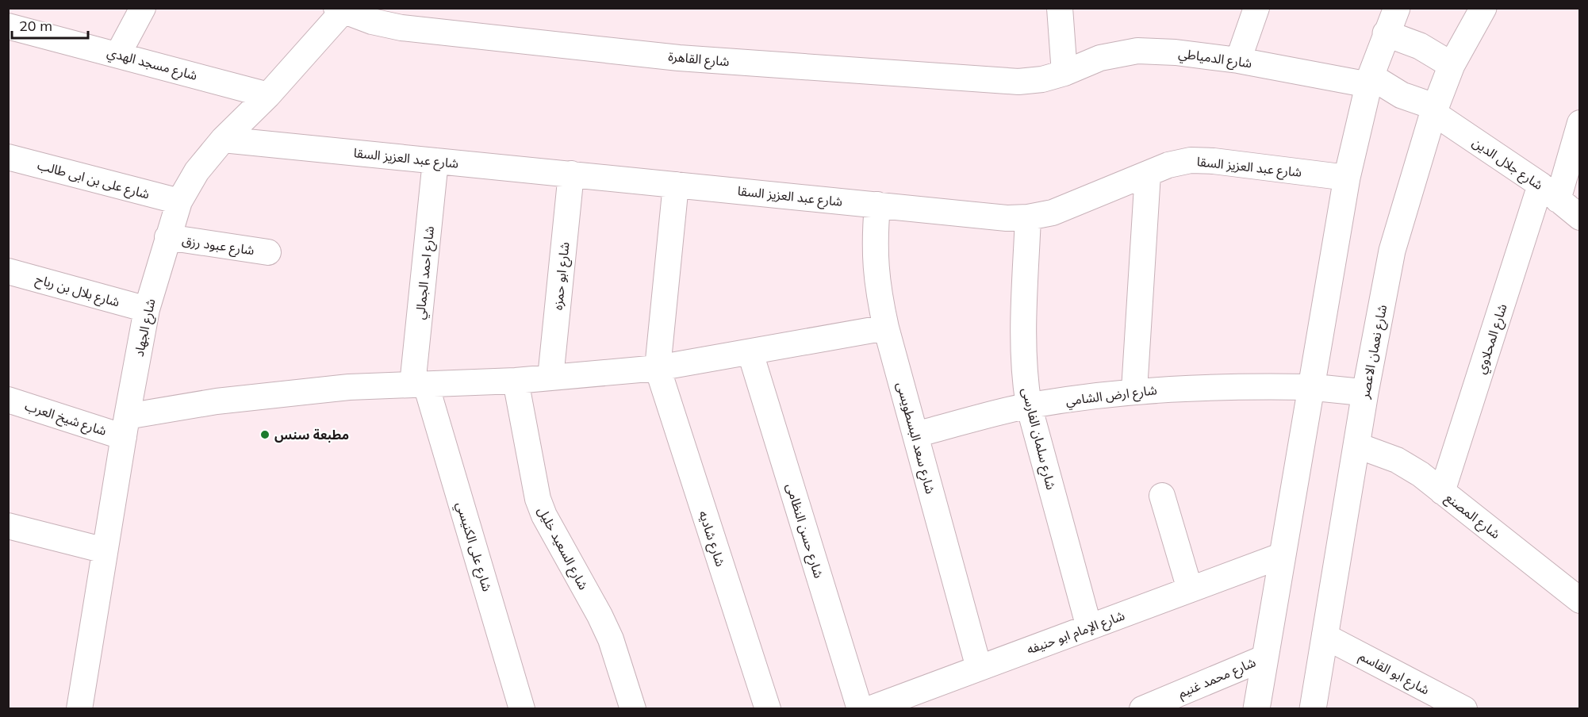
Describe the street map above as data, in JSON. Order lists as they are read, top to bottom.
{
  "streets": {
    "main road": ["شارع نعمان الاعصر"],
    "street": [
      "شارع الدمياطي",
      "شارع القاهرة",
      "شارع مسجد الهدي",
      "شارع عبد العزيز السقا",
      "شارع جلال الدين",
      "شارع على بن ابى طالب",
      "شارع عبود رزق",
      "شارع احمد الجمالي",
      "شارع ابو حمزه",
      "شارع بلال بن رباح",
      "شارع الجهاد",
      "شارع المحلاوي",
      "شارع ارض الشامي",
      "شارع شيخ العرب",
      "شارع سعد البسطويسى",
      "شارع سلمان الفارسى",
      "شارع المصنع",
      "شارع حسن النظامى",
      "شارع شاديه",
      "شارع على الكنيسي",
      "شارع السعيد خليل",
      "شارع الإمام ابو حنيفه",
      "شارع ابو القاسم",
      "شارع محمد غنيم"
    ]
  },
  "crossings": [
    ["شارع الدمياطي", "شارع القاهرة"],
    ["شارع القاهرة", "شارع الجهاد"],
    ["شارع مسجد الهدي", "شارع الجهاد"],
    ["شارع عبد العزيز السقا", "شارع احمد الجمالي"],
    ["شارع عبد العزيز السقا", "شارع ابو حمزه"],
    ["شارع عبد العزيز السقا", "شارع الجهاد"],
    ["شارع عبد العزيز السقا", "شارع سعد البسطويسى"],
    ["شارع عبد العزيز السقا", "شارع سلمان الفارسى"],
    ["شارع جلال الدين", "شارع المحلاوي"],
    ["شارع جلال الدين", "شارع نعمان الاعصر"],
    ["شارع على بن ابى طالب", "شارع الجهاد"],
    ["شارع عبود رزق", "شارع الجهاد"],
    ["شارع احمد الجمالي", "شارع على الكنيسي"],
    ["شارع بلال بن رباح", "شارع الجهاد"],
    ["شارع الجهاد", "شارع شيخ العرب"],
    ["شارع المحلاوي", "شارع المصنع"],
    ["شارع نعمان الاعصر", "شارع المصنع"],
    ["شارع نعمان الاعصر", "شارع ابو القاسم"],
    ["شارع ارض الشامي", "شارع سعد البسطويسى"],
    ["شارع ارض الشامي", "شارع سلمان الفارسى"],
    ["شارع سعد البسطويسى", "شارع الإمام ابو حنيفه"],
    ["شارع سلمان الفارسى", "شارع الإمام ابو حنيفه"]
  ],
  "places": ["مطبعة سنس"],
  "scale_bar": "20 m"
}
